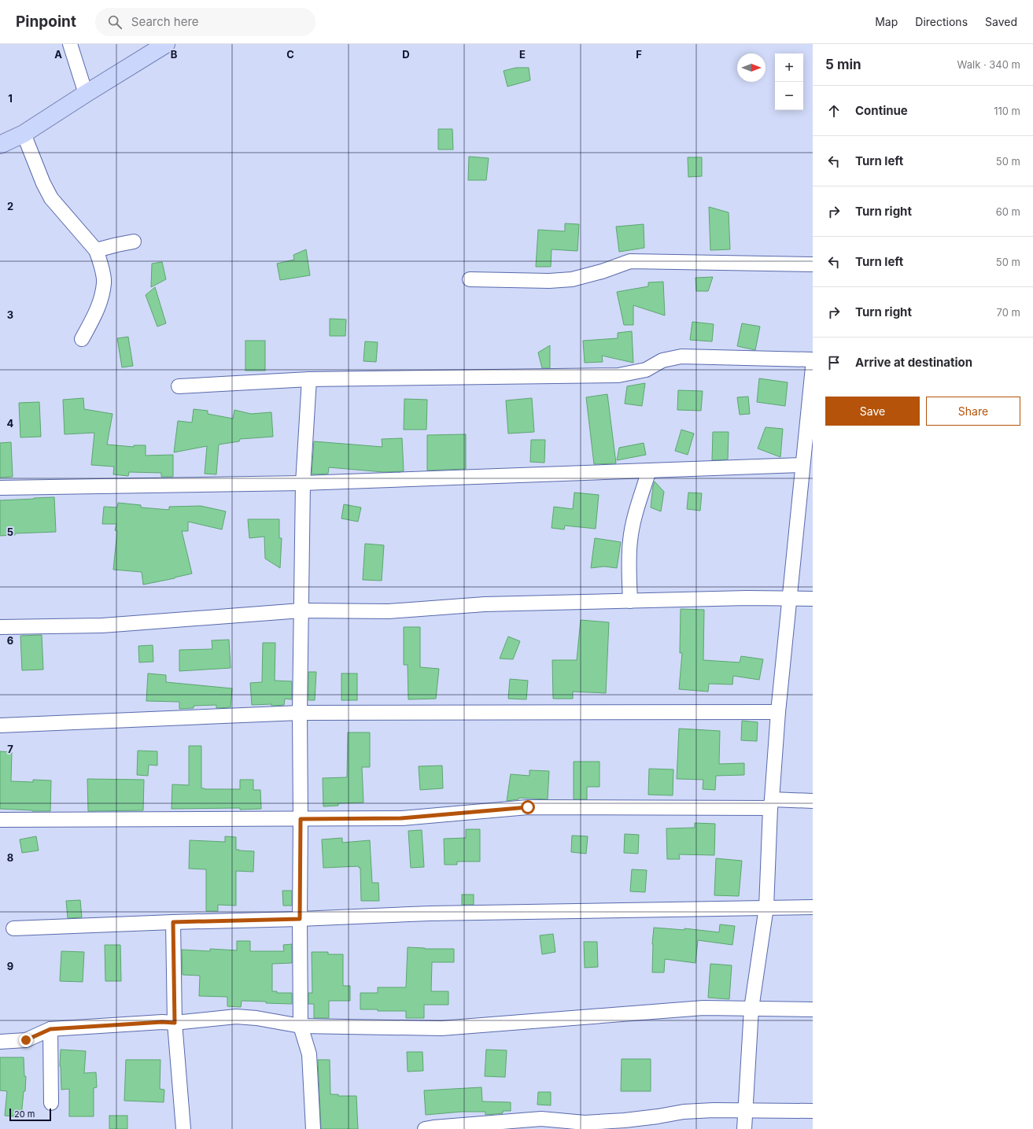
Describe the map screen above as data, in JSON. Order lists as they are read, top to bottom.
{
  "scale_bar": "20 m",
  "north": "right",
  "page": {
    "header": "Pinpoint",
    "search": "Search here",
    "nav": ["Map", "Directions", "Saved"],
    "heading": ["5 min", "Walk · 340 m"],
    "map_buttons": ["+", "−"],
    "list": [
      ["Continue", "110 m"],
      ["Turn left", "50 m"],
      ["Turn right", "60 m"],
      ["Turn left", "50 m"],
      ["Turn right", "70 m"],
      "Arrive at destination"
    ],
    "buttons": ["Save", "Share"],
    "scale": "20 m"
  },
  "grid": {
    "columns": [
      "A",
      "B",
      "C",
      "D",
      "E",
      "F"
    ],
    "rows": [
      "1",
      "2",
      "3",
      "4",
      "5",
      "6",
      "7",
      "8",
      "9"
    ]
  }
}
